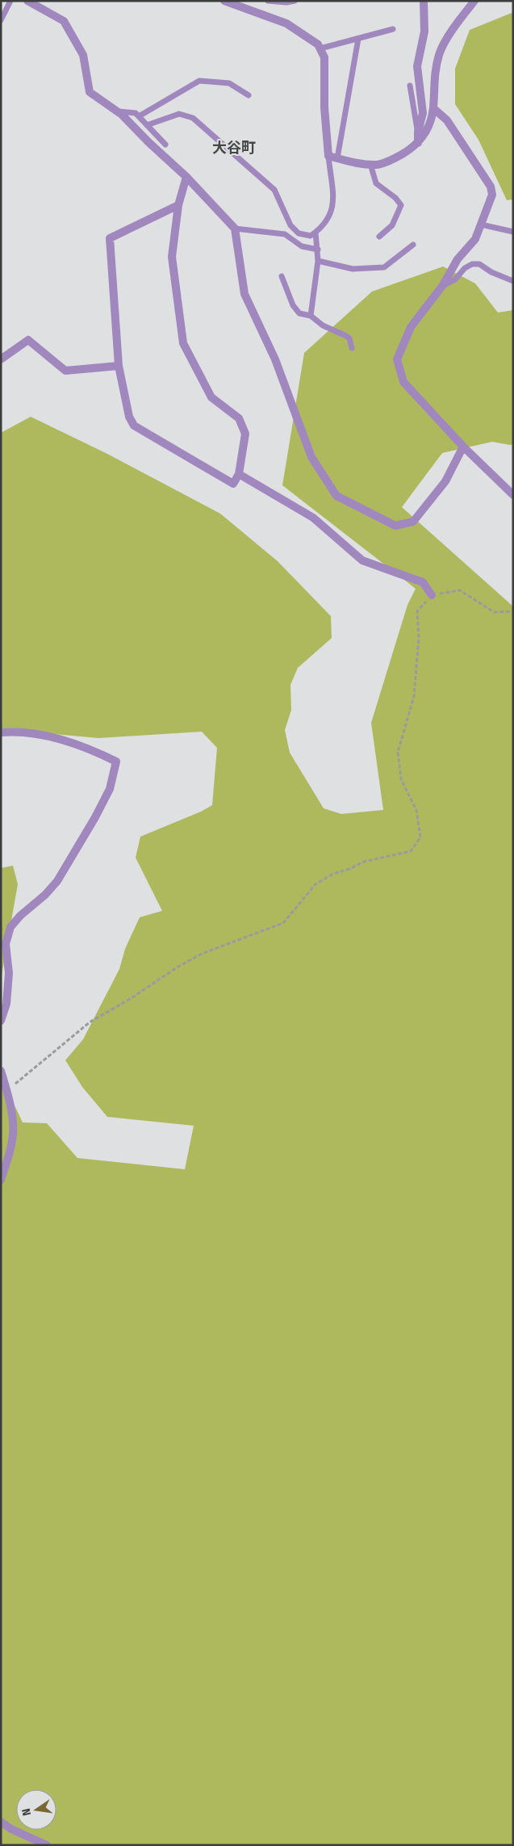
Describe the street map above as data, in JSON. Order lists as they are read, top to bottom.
{
  "districts": ["大谷町"],
  "north": "left"
}
